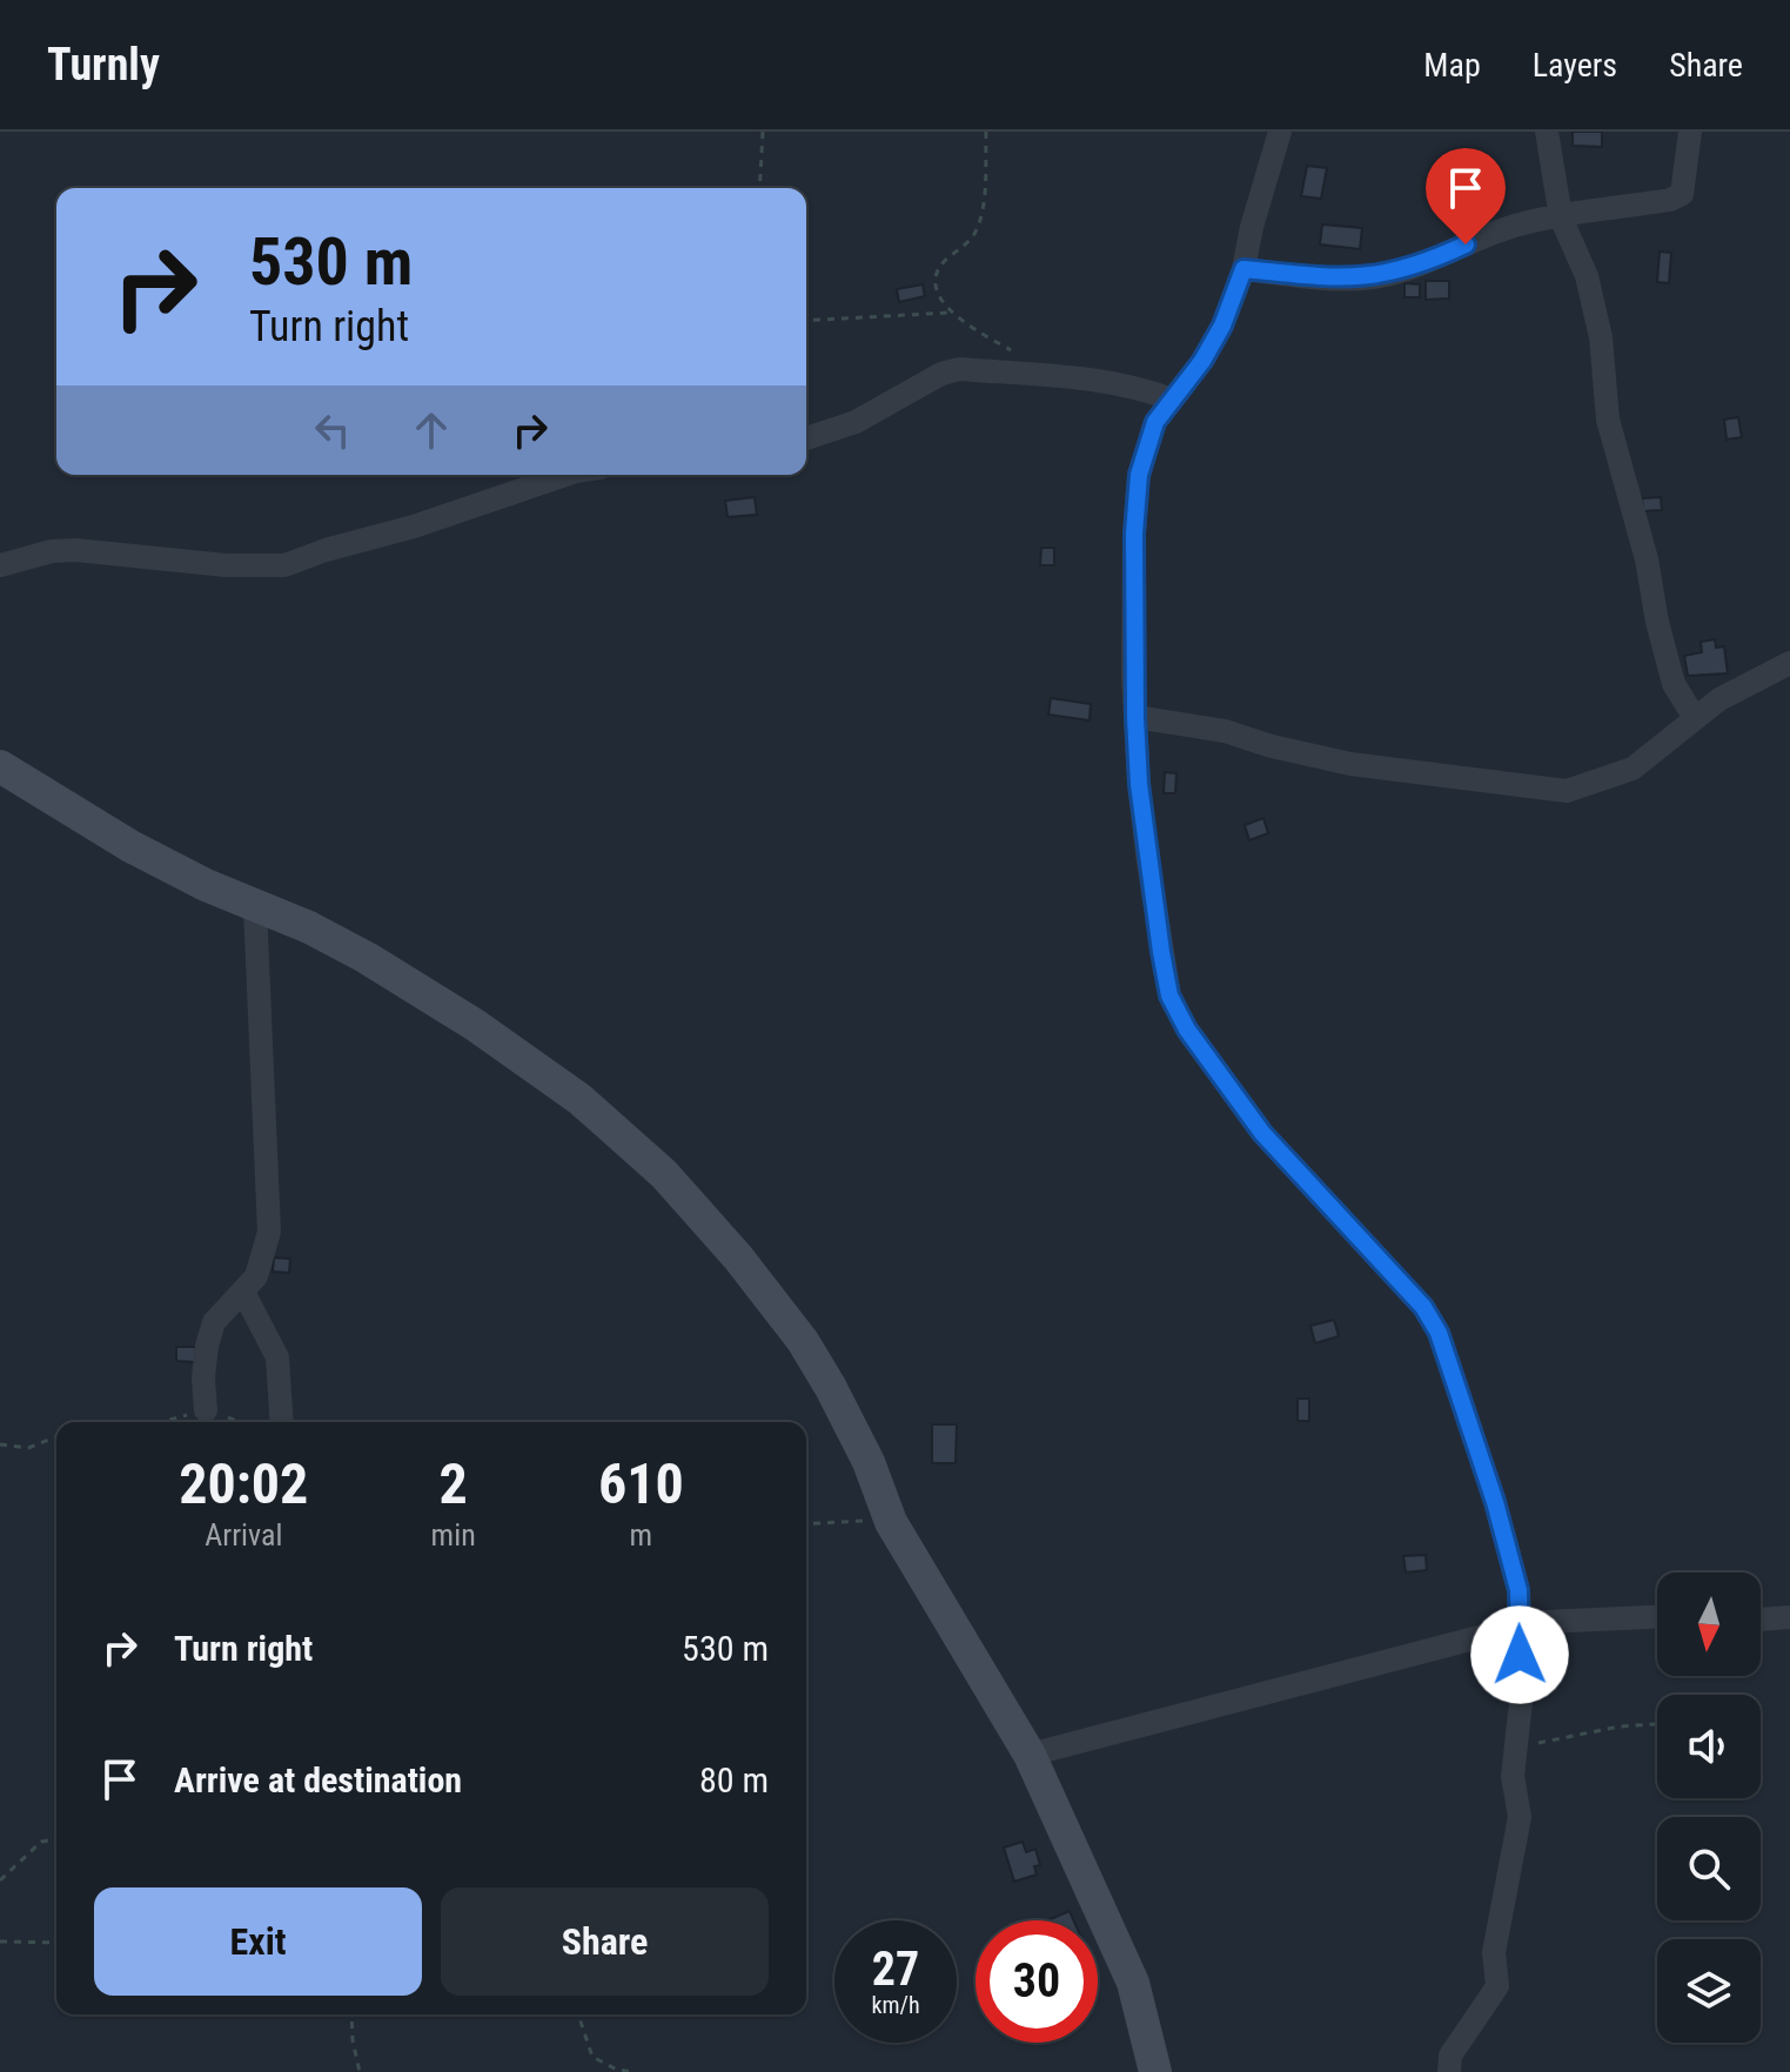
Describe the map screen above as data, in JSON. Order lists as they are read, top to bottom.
{
  "north": "bottom",
  "page": {
    "header": "Turnly",
    "nav": ["Map", "Layers", "Share"],
    "turn": ["530 m", "Turn right"],
    "eta": [
      "20:02",
      "Arrival",
      "2",
      "min",
      "610",
      "m"
    ],
    "list": [
      {
        "name": "Turn right",
        "value": "530 m"
      },
      {
        "name": "Arrive at destination",
        "value": "80 m"
      }
    ],
    "buttons": ["Exit", "Share"],
    "speed": "27 km/h",
    "limit": "30"
  }
}
